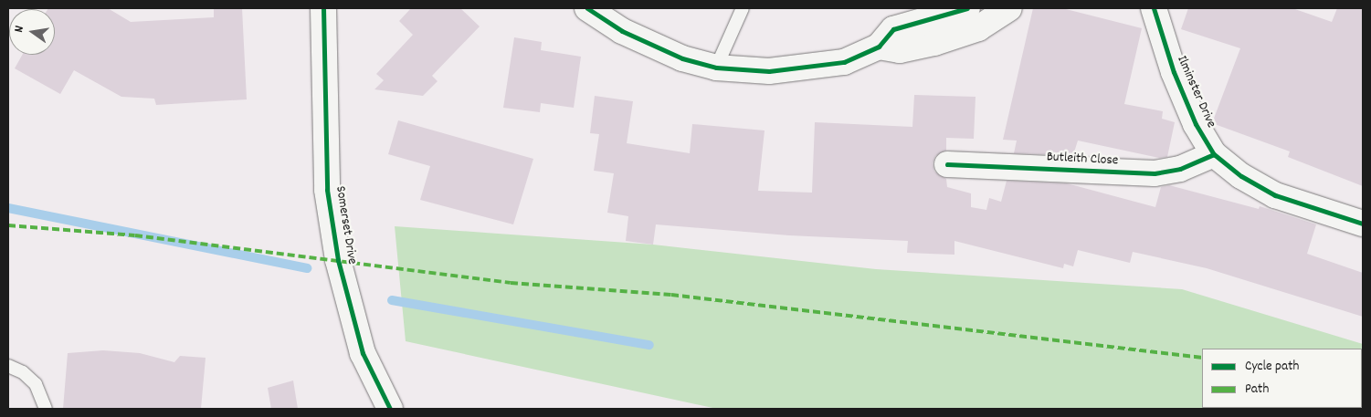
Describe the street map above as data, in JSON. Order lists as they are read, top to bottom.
{
  "streets": {
    "street": ["Ilminster Drive", "Butleith Close", "Somerset Drive"]
  },
  "crossings": [
    ["Ilminster Drive", "Butleith Close"]
  ],
  "legend": ["Cycle path", "Path"],
  "north": "left"
}
